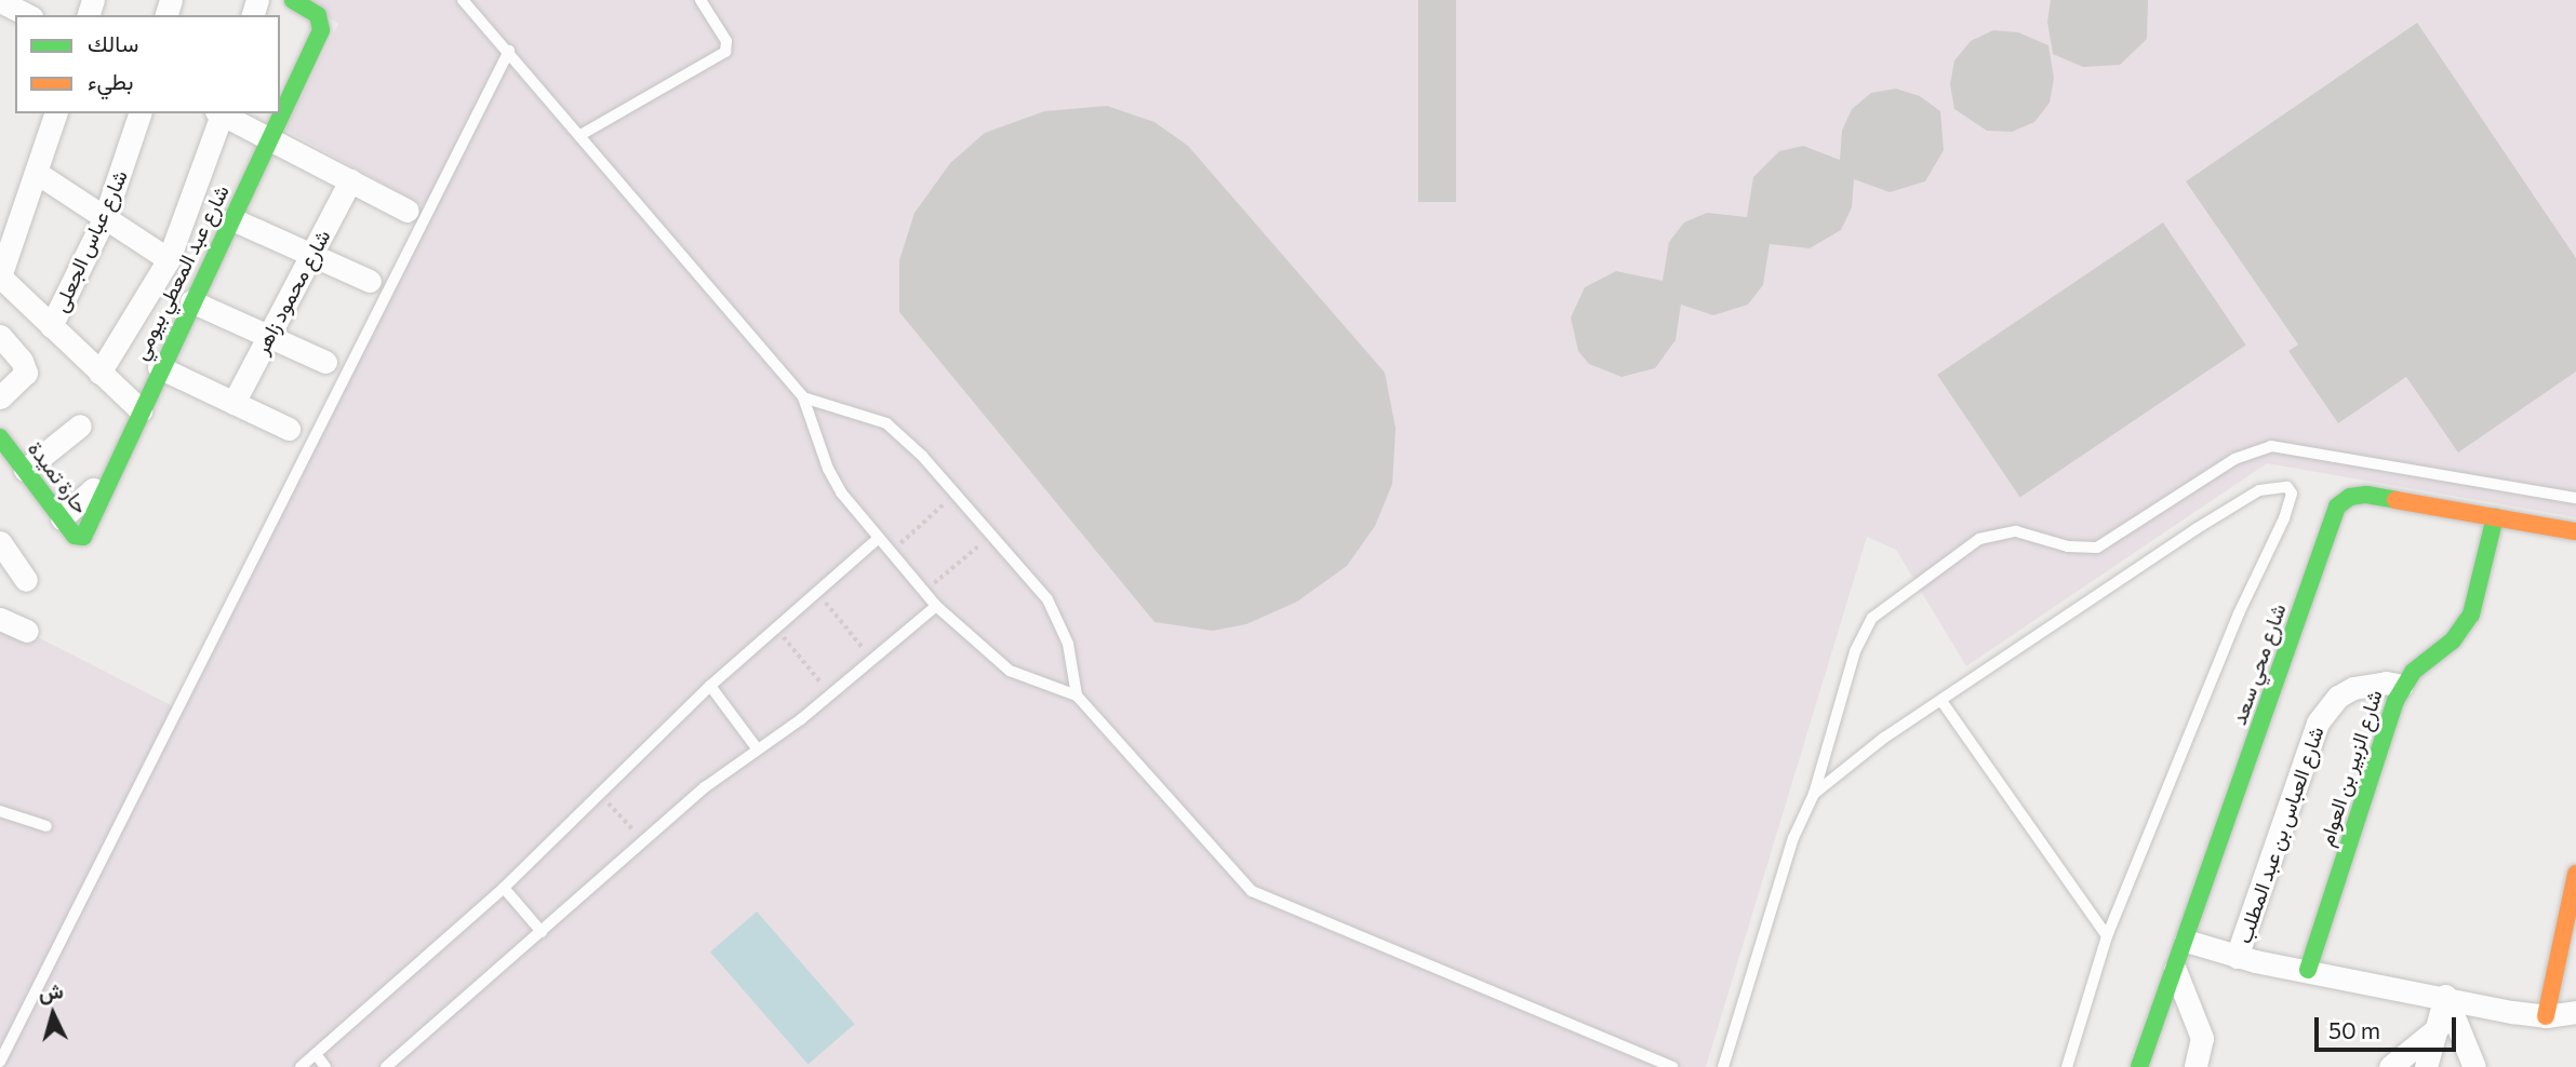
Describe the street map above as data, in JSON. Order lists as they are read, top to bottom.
{
  "streets": {
    "street": [
      "شارع عباس الجعلى",
      "شارع عبد المعطي بيومي",
      "شارع محمود زاهر",
      "حارة تميدة",
      "شارع محي سعد",
      "شارع الزبير بن العوام",
      "شارع العباس بن عبد المطلب"
    ]
  },
  "crossings": [
    ["شارع عبد المعطي بيومي", "حارة تميدة"],
    ["شارع محي سعد", "شارع الزبير بن العوام"],
    ["شارع الزبير بن العوام", "شارع العباس بن عبد المطلب"]
  ],
  "legend": ["سالك", "بطيء"],
  "scale_bar": "50 m",
  "north": "top"
}
